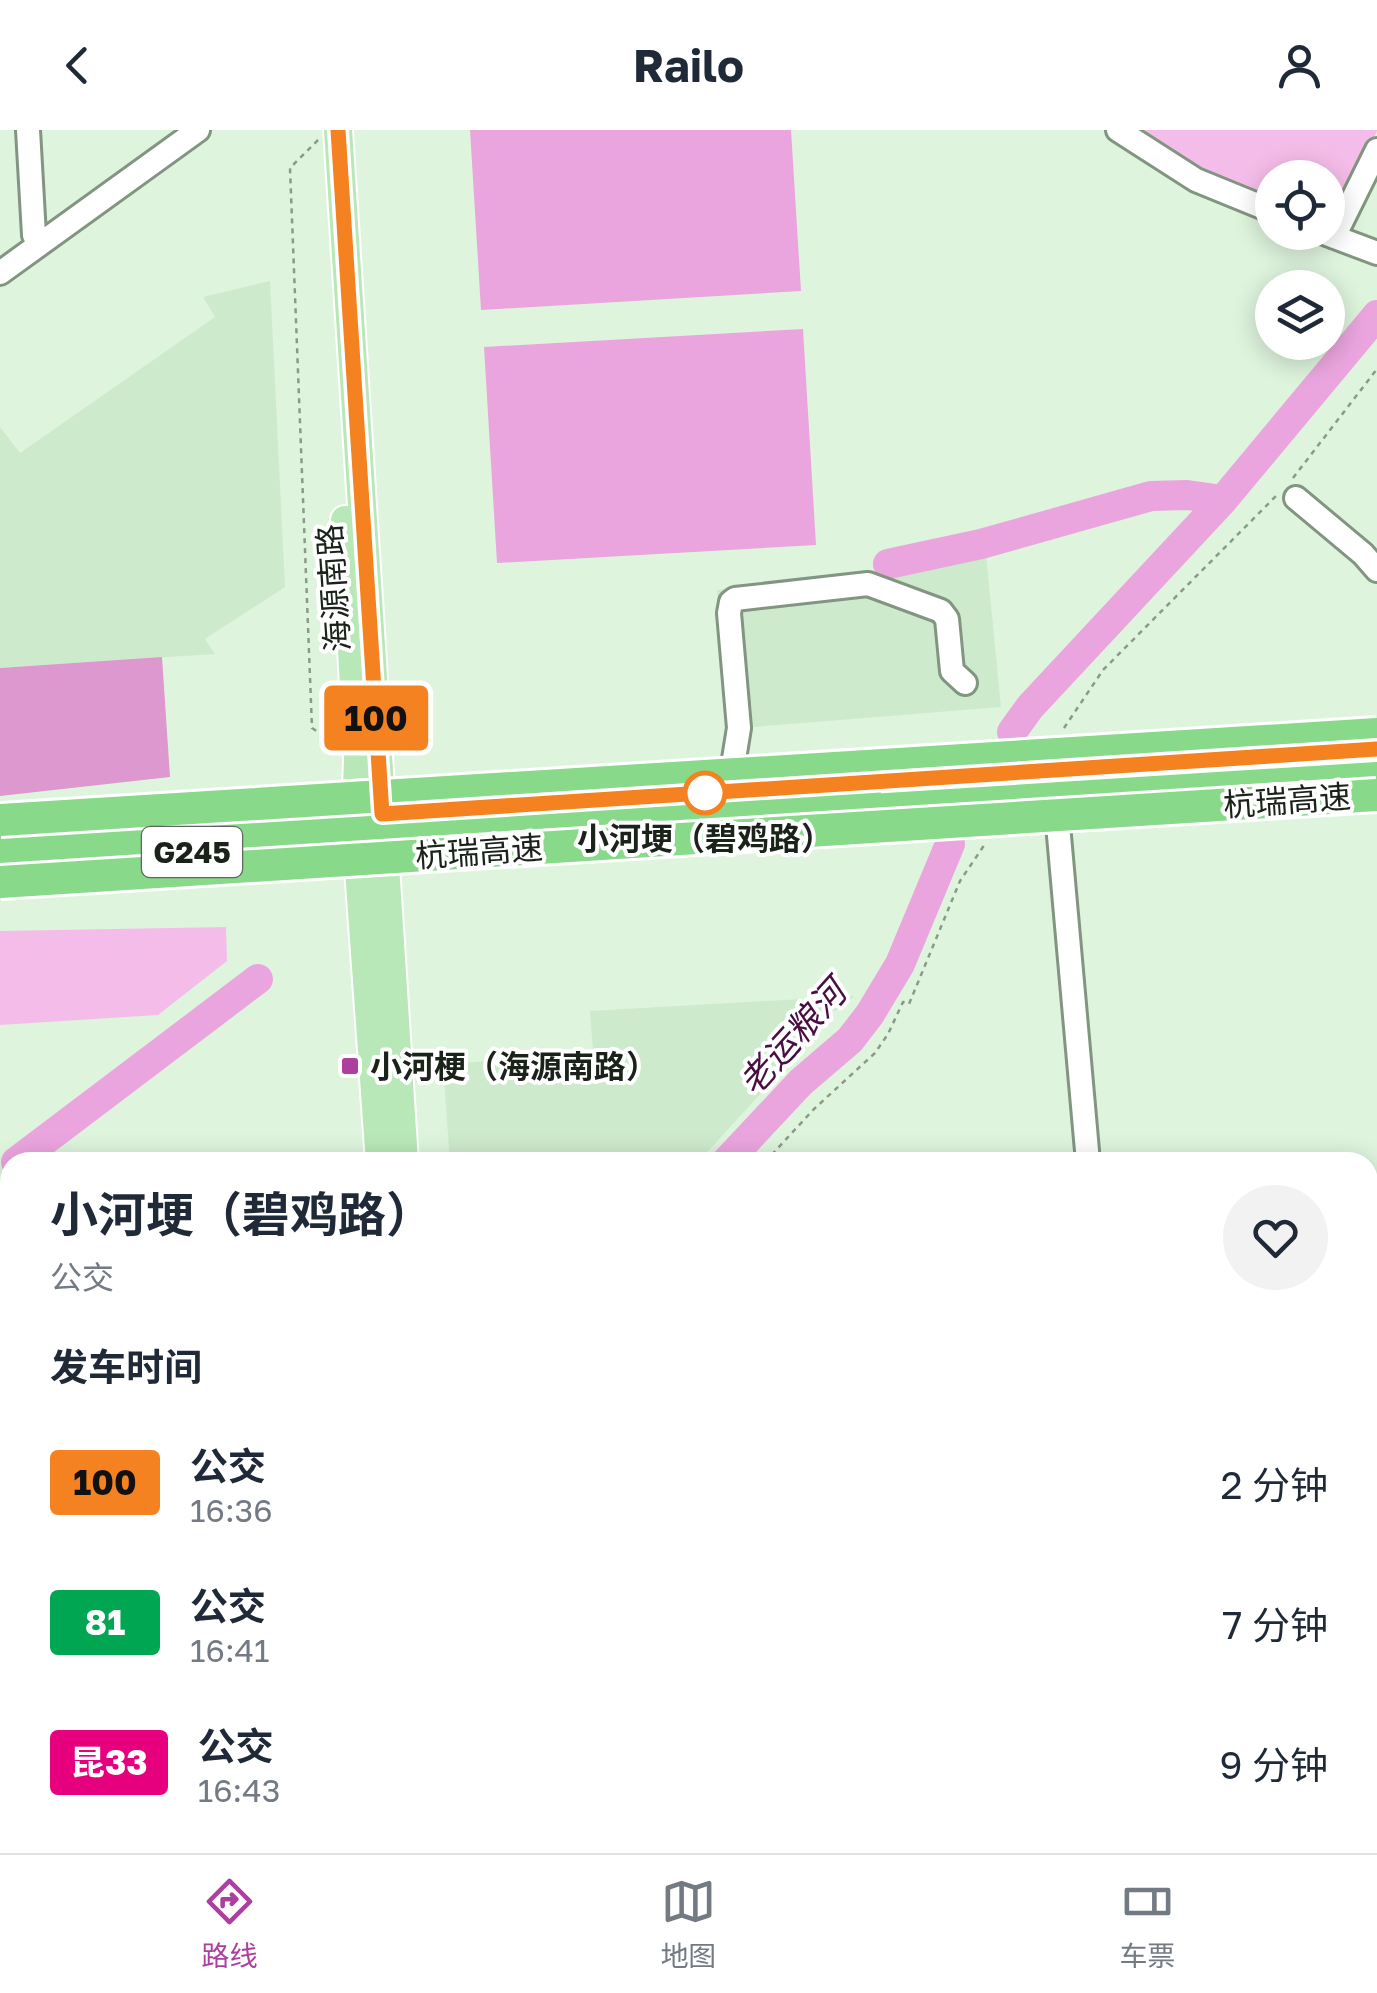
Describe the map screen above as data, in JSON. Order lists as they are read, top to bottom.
{
  "streets": {
    "highway": ["杭瑞高速", "G245"],
    "main road": ["海源南路"]
  },
  "crossings": [
    ["海源南路", "G245"]
  ],
  "water": ["老运粮河"],
  "places": {
    "other": ["小河埂（碧鸡路）"],
    "transit": ["小河梗（海源南路）"]
  },
  "lines": ["bus line 100"],
  "page": {
    "header": "Railo",
    "on_map": "100",
    "heading": [
      ["小河埂（碧鸡路）", "公交"],
      "发车时间"
    ],
    "list": [
      {
        "mark": "100",
        "name": "公交",
        "note": "16:36",
        "value": "2 分钟"
      },
      {
        "mark": "81",
        "name": "公交",
        "note": "16:41",
        "value": "7 分钟"
      },
      {
        "mark": "昆33",
        "name": "公交",
        "note": "16:43",
        "value": "9 分钟"
      }
    ],
    "tabs": ["路线", "地图", "车票"]
  }
}
